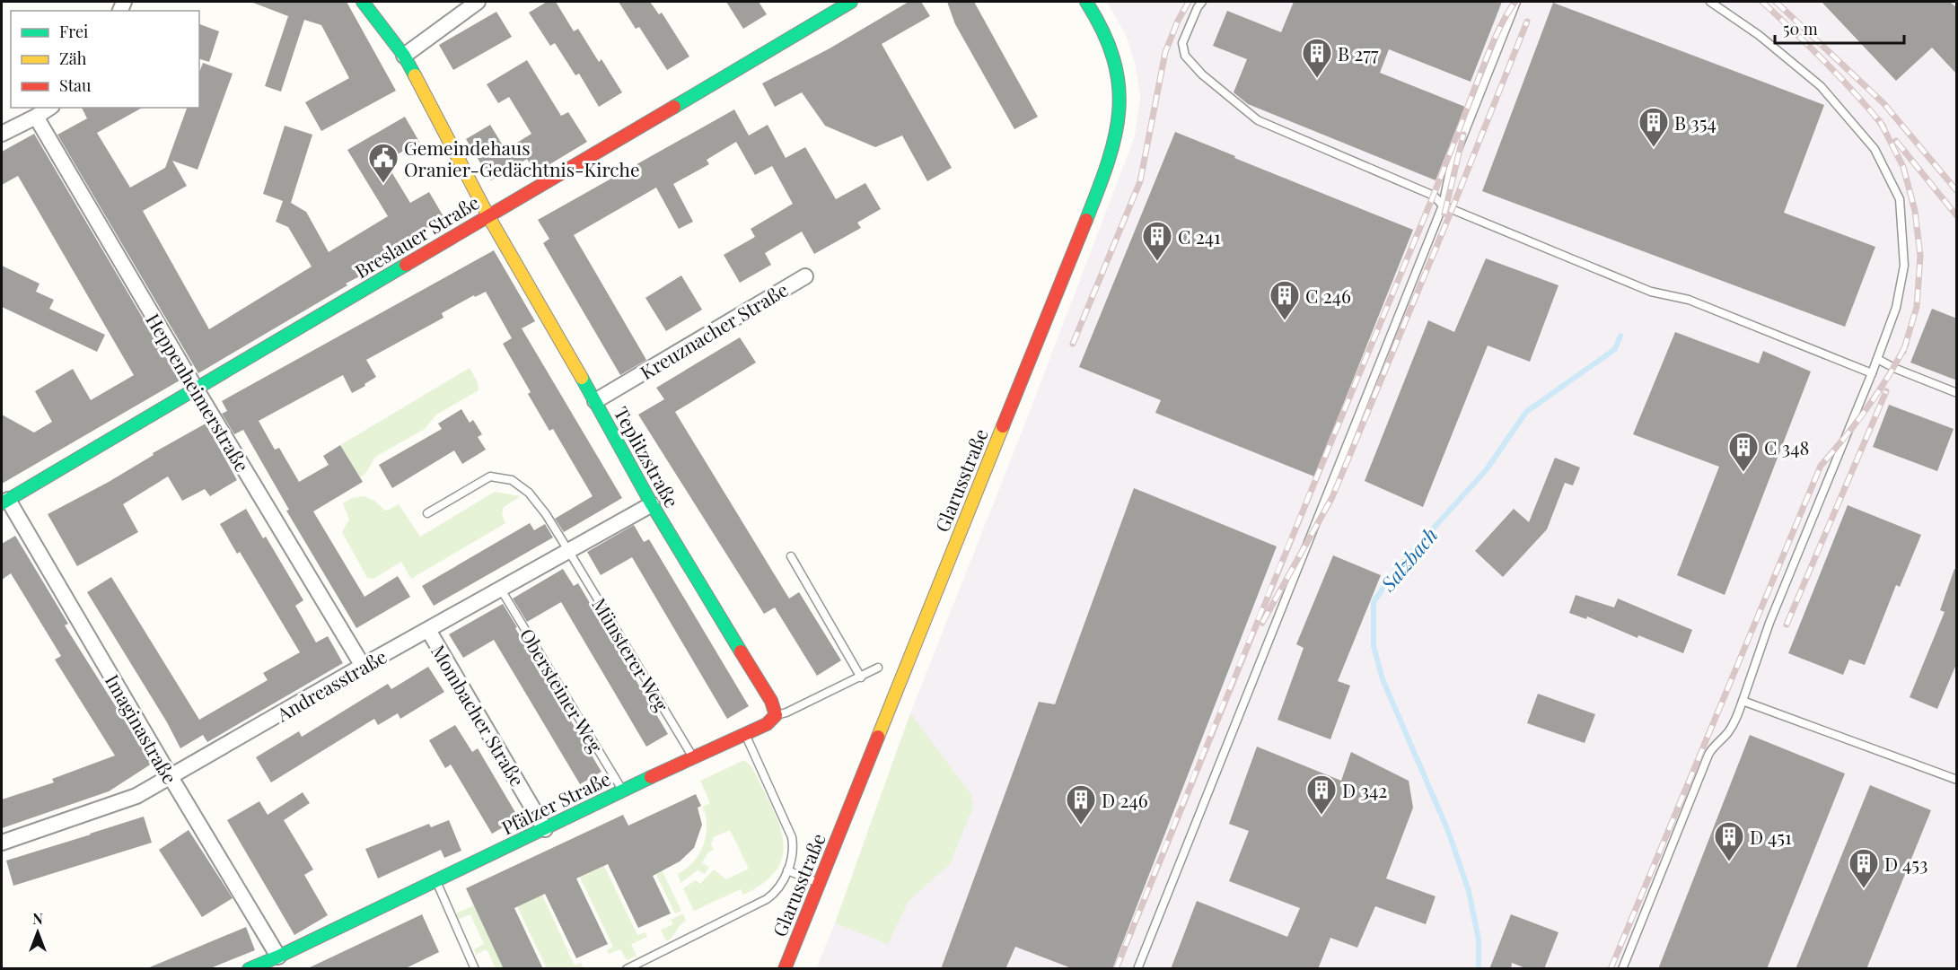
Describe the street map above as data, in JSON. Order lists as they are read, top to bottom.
{
  "streets": {
    "street": [
      "Breslauer Straße",
      "Kreuznacher Straße",
      "Heppenheimerstraße",
      "Teplitzstraße",
      "Glarusstraße",
      "Andreasstraße",
      "Mombacher Straße",
      "Imaginastraße",
      "Pfälzer Straße"
    ],
    "lane": ["Münsterer Weg", "Obersteiner Weg"]
  },
  "crossings": [
    ["Breslauer Straße", "Heppenheimerstraße"],
    ["Breslauer Straße", "Teplitzstraße"],
    ["Breslauer Straße", "Imaginastraße"],
    ["Kreuznacher Straße", "Teplitzstraße"],
    ["Heppenheimerstraße", "Andreasstraße"],
    ["Teplitzstraße", "Andreasstraße"],
    ["Teplitzstraße", "Pfälzer Straße"],
    ["Münsterer Weg", "Andreasstraße"],
    ["Münsterer Weg", "Pfälzer Straße"],
    ["Andreasstraße", "Obersteiner Weg"],
    ["Andreasstraße", "Mombacher Straße"],
    ["Andreasstraße", "Imaginastraße"],
    ["Obersteiner Weg", "Pfälzer Straße"],
    ["Mombacher Straße", "Pfälzer Straße"],
    ["Imaginastraße", "Pfälzer Straße"]
  ],
  "water": ["Salzbach"],
  "places": {
    "building": [
      "B 277",
      "B 354",
      "C 241",
      "C 246",
      "C 348",
      "D 342",
      "D 246",
      "D 451",
      "D 453"
    ],
    "public building": ["Gemeindehaus Oranier-Gedächtnis-Kirche"]
  },
  "legend": ["Frei", "Zäh", "Stau"],
  "scale_bar": "50 m",
  "north": "top"
}
